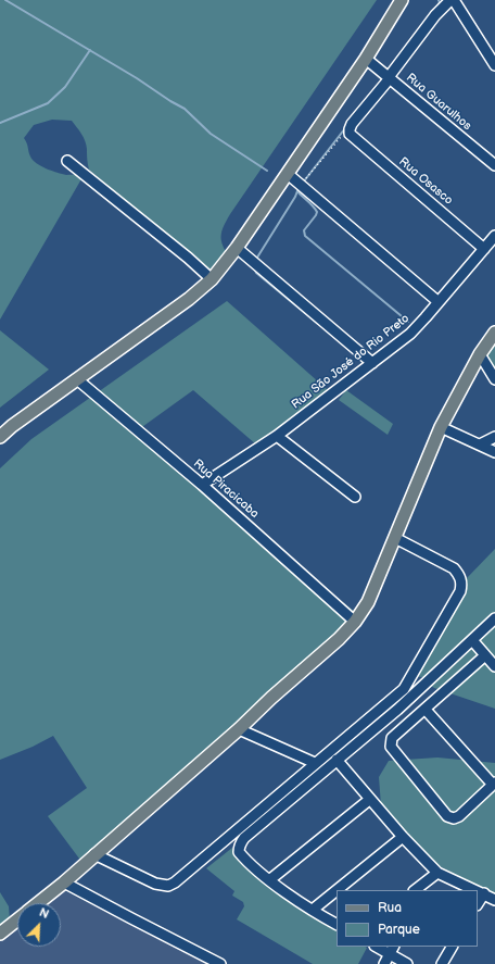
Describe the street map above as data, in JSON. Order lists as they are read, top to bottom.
{
  "streets": {
    "street": [
      "Rua Guarulhos",
      "Rua Osasco",
      "Rua São José do Rio Preto",
      "Rua Piracicaba"
    ]
  },
  "crossings": [
    ["Rua Guarulhos", "Rua Osasco"],
    ["Rua Osasco", "Rua São José do Rio Preto"],
    ["Rua São José do Rio Preto", "Rua Piracicaba"]
  ],
  "legend": ["Rua", "Parque"],
  "north": "top right"
}
